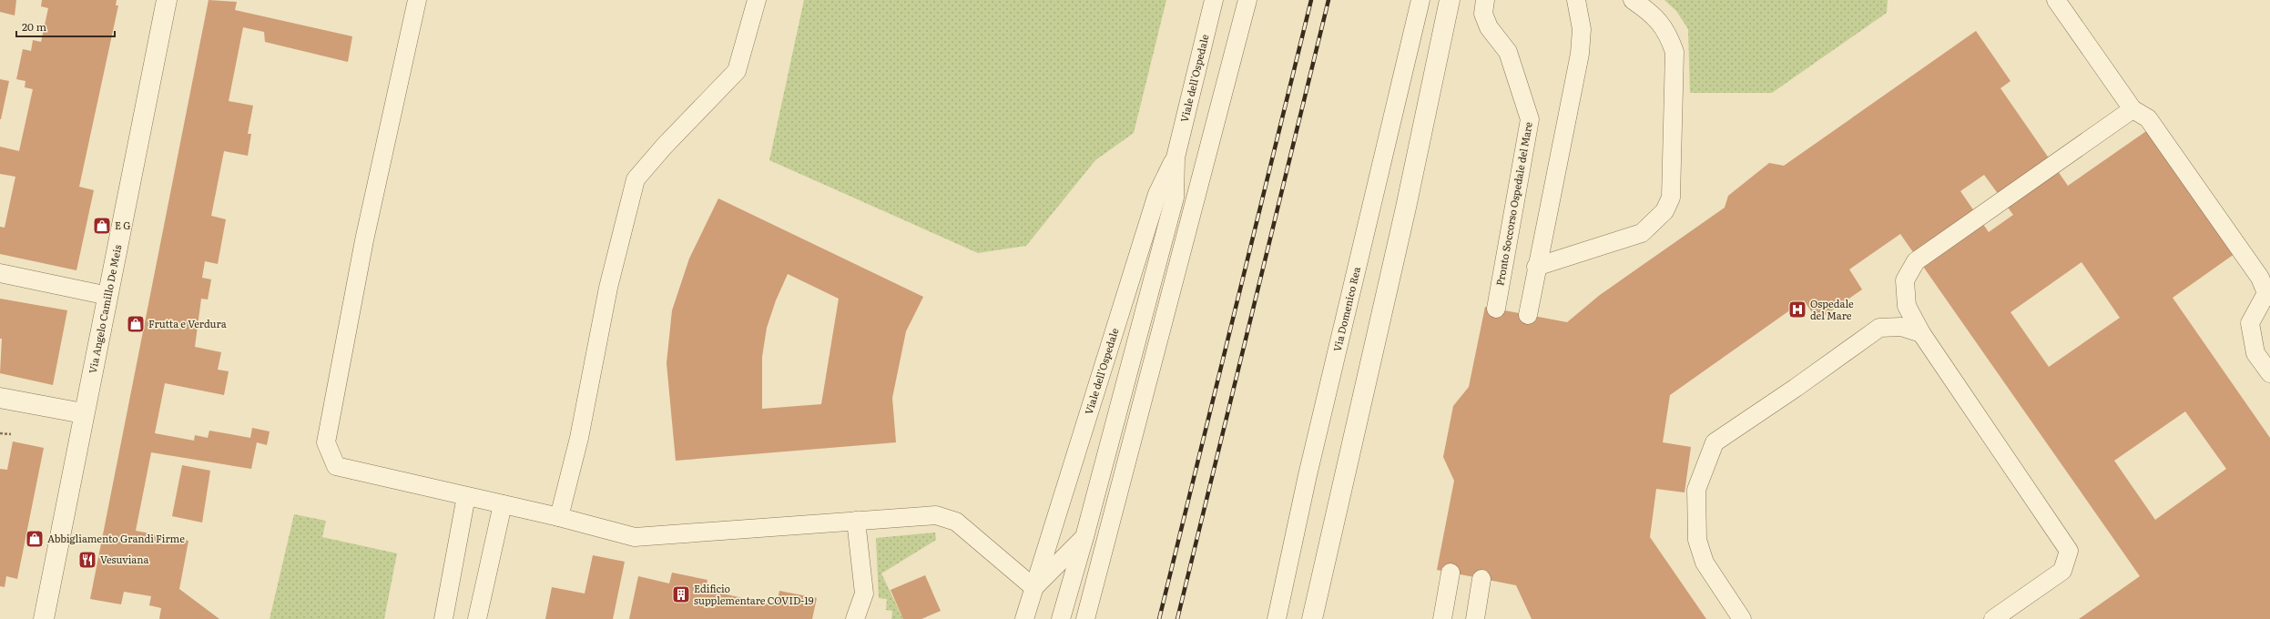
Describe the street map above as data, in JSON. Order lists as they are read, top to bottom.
{
  "streets": {
    "street": ["Via Angelo Camillo De Meis"],
    "lane": ["Viale dell'Ospedale", "Pronto Soccorso Ospedale del Mare", "Via Domenico Rea"]
  },
  "places": {
    "shop": ["E G", "Frutta e Verdura", "Abbigliamento Grandi Firme"],
    "hospital": ["Ospedale del Mare"],
    "restaurant": ["Vesuviana"],
    "building": ["Edificio supplementare COVID-19"]
  },
  "scale_bar": "20 m"
}
